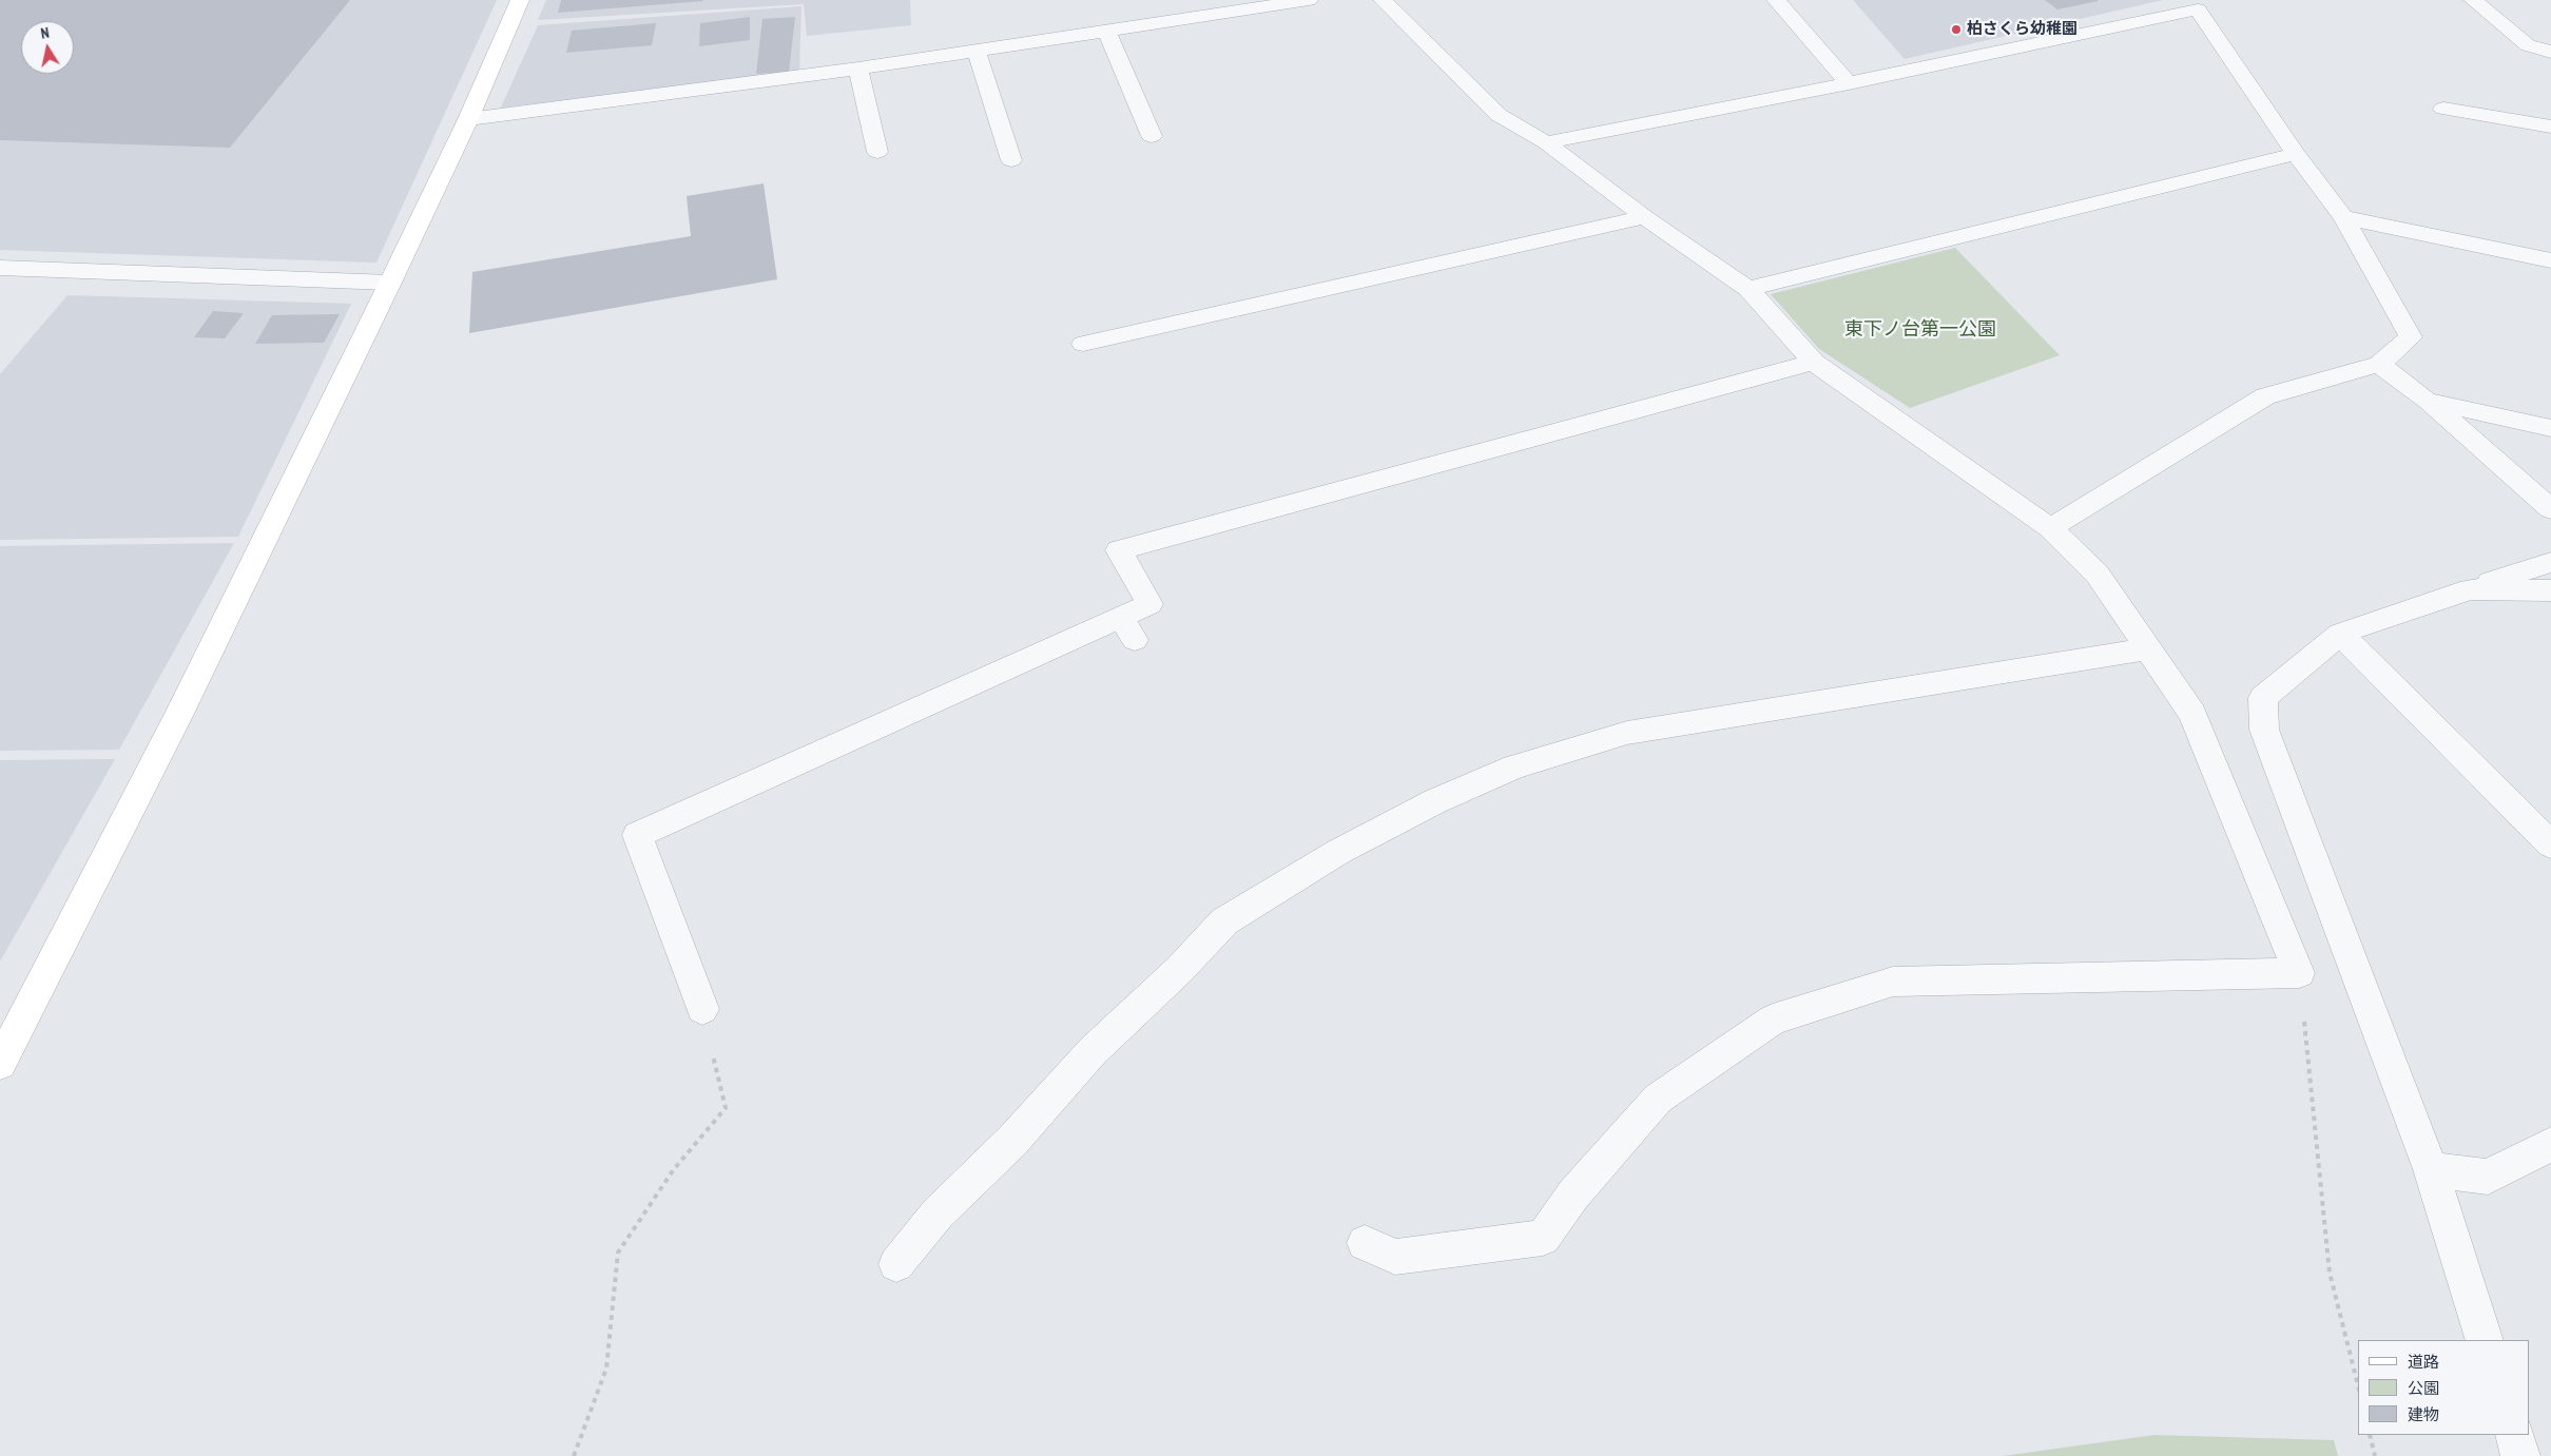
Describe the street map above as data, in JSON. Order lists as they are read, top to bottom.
{
  "parks": ["東下ノ台第一公園"],
  "places": ["柏さくら幼稚園"],
  "legend": ["道路", "公園", "建物"],
  "north": "top"
}
